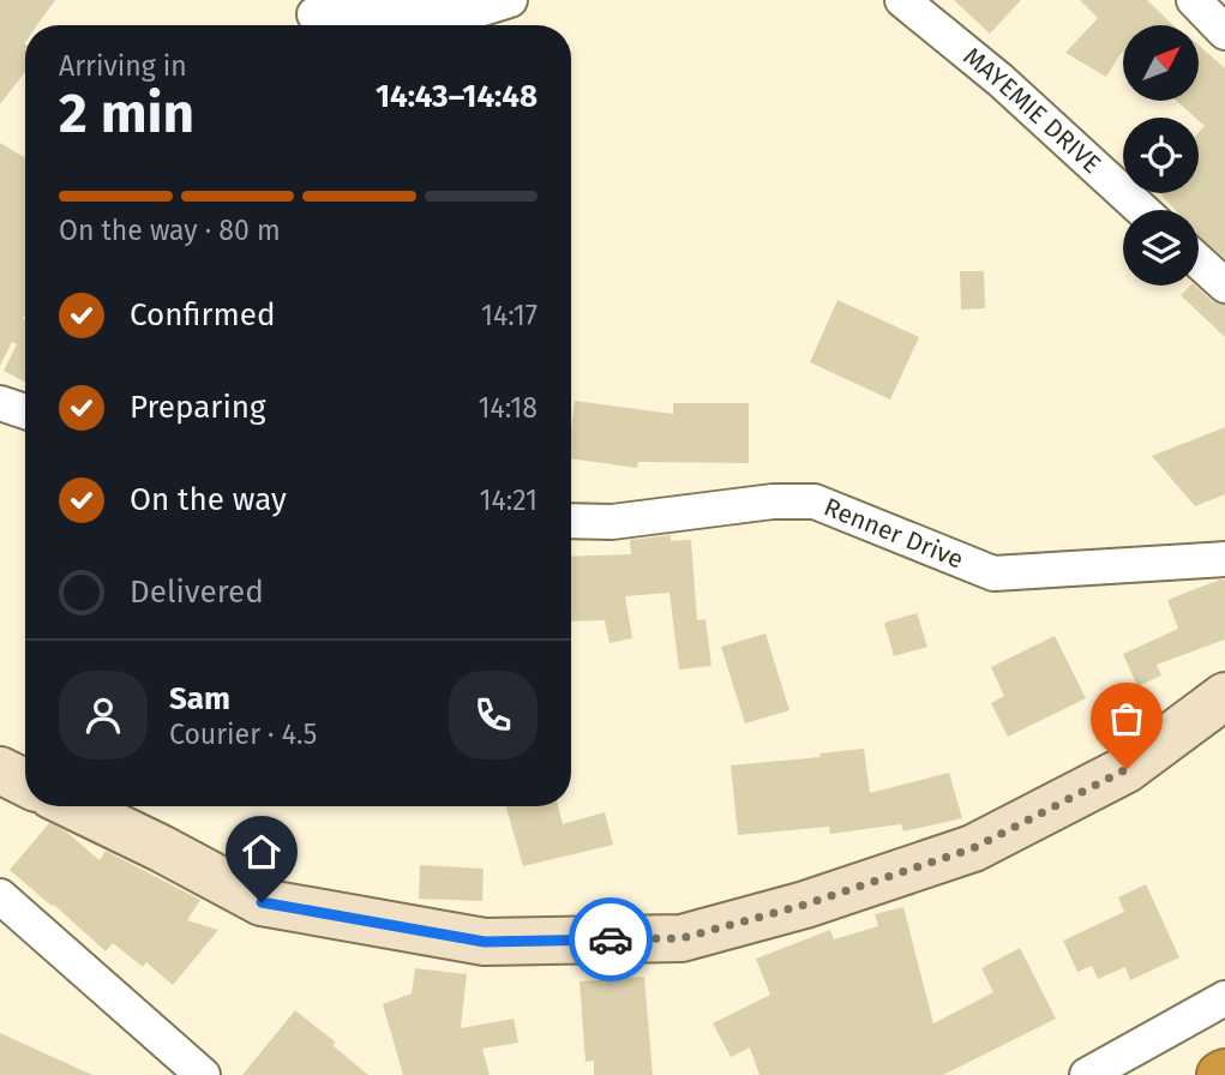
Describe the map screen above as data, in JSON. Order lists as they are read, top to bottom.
{
  "streets": {
    "street": ["MAYEMIE DRIVE", "Renner Drive"]
  },
  "north": "top right",
  "page": {
    "heading": ["2 min", "Arriving in", "14:43–14:48"],
    "panel": ["Sam", "Courier · 4.5"],
    "bar": "On the way · 80 m",
    "list": [
      ["Confirmed", "14:17"],
      ["Preparing", "14:18"],
      ["On the way", "14:21"],
      "Delivered"
    ]
  }
}
